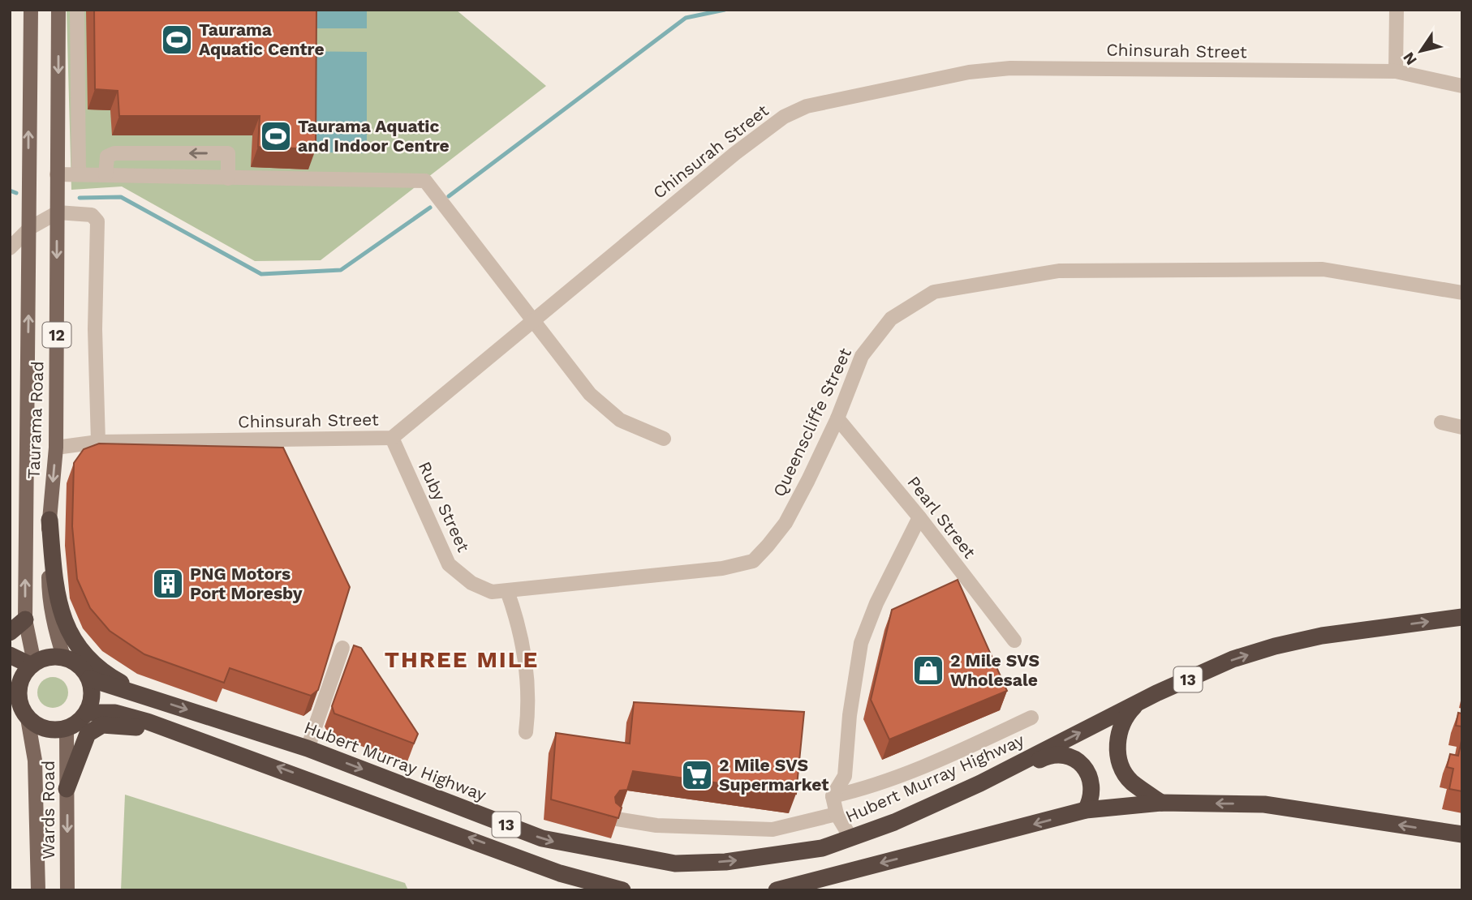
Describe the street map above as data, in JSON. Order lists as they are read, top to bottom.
{
  "streets": {
    "highway": ["13", "Hubert Murray Highway"],
    "main road": ["12", "Taurama Road", "Wards Road"],
    "street": [
      "Chinsurah Street",
      "Queenscliffe Street",
      "Ruby Street",
      "Pearl Street"
    ]
  },
  "crossings": [
    ["Chinsurah Street", "Taurama Road"],
    ["Chinsurah Street", "Ruby Street"],
    ["Taurama Road", "13"],
    ["Taurama Road", "Hubert Murray Highway"],
    ["Taurama Road", "Wards Road"],
    ["Queenscliffe Street", "Ruby Street"],
    ["Queenscliffe Street", "Pearl Street"],
    ["13", "Hubert Murray Highway"],
    ["13", "Wards Road"],
    ["Hubert Murray Highway", "Wards Road"]
  ],
  "districts": ["THREE MILE"],
  "places": {
    "sports": ["Taurama Aquatic Centre", "Taurama Aquatic and Indoor Centre"],
    "building": ["PNG Motors Port Moresby"],
    "shop": ["2 Mile SVS Wholesale"],
    "supermarket": ["2 Mile SVS Supermarket"]
  },
  "north": "bottom left"
}
